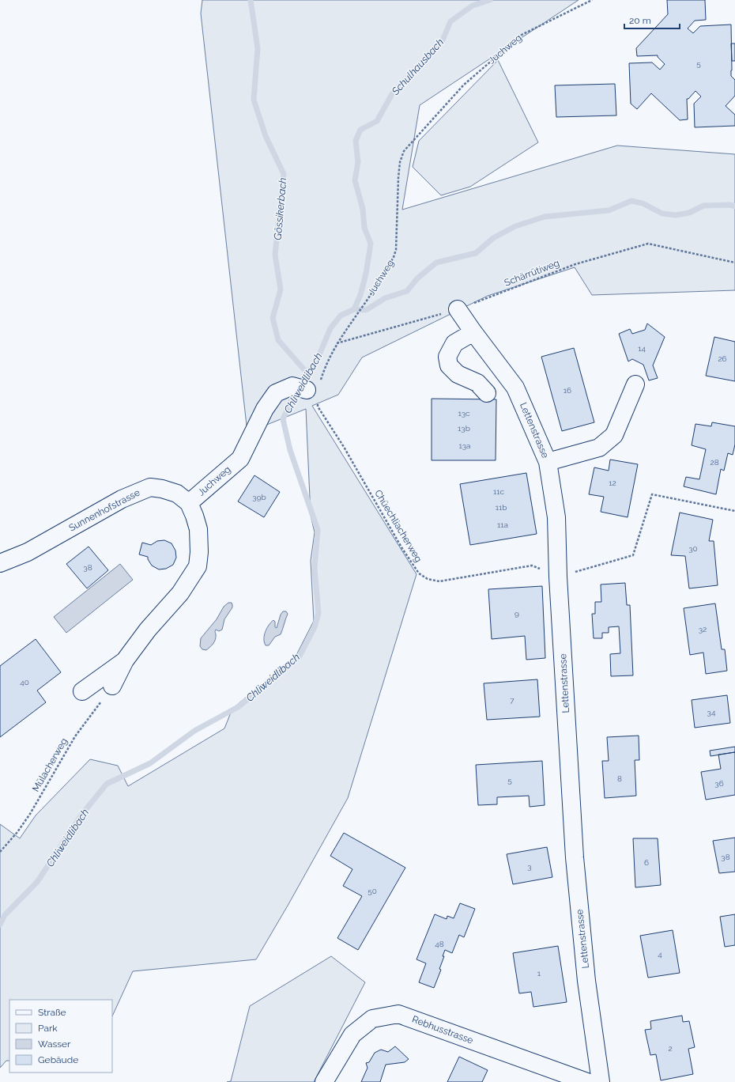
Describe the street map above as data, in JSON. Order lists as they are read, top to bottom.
{
  "streets": {
    "street": [
      "Juchweg",
      "Lettenstrasse",
      "Sunnenhofstrasse",
      "Rebhusstrasse"
    ],
    "path": ["Schärrütiweg", "Chüechliacherweg", "Mülacherweg"]
  },
  "crossings": [
    ["Juchweg", "Schärrütiweg"],
    ["Juchweg", "Sunnenhofstrasse"],
    ["Juchweg", "Chüechliacherweg"],
    ["Schärrütiweg", "Lettenstrasse"],
    ["Lettenstrasse", "Chüechliacherweg"],
    ["Sunnenhofstrasse", "Mülacherweg"]
  ],
  "water": ["Schulhausbach", "Gössikerbach", "Chliweidlibach"],
  "house_numbers": [
    "5",
    "14",
    "26",
    "16",
    "13c",
    "13b",
    "13a",
    "28",
    "12",
    "11c",
    "39b",
    "11b",
    "11a",
    "30",
    "38",
    "9",
    "32",
    "40",
    "7",
    "34",
    "8",
    "5",
    "36",
    "38",
    "6",
    "3",
    "50",
    "48",
    "4",
    "1",
    "2"
  ],
  "legend": [
    "Straße",
    "Park",
    "Wasser",
    "Gebäude"
  ],
  "scale_bar": "20 m"
}
